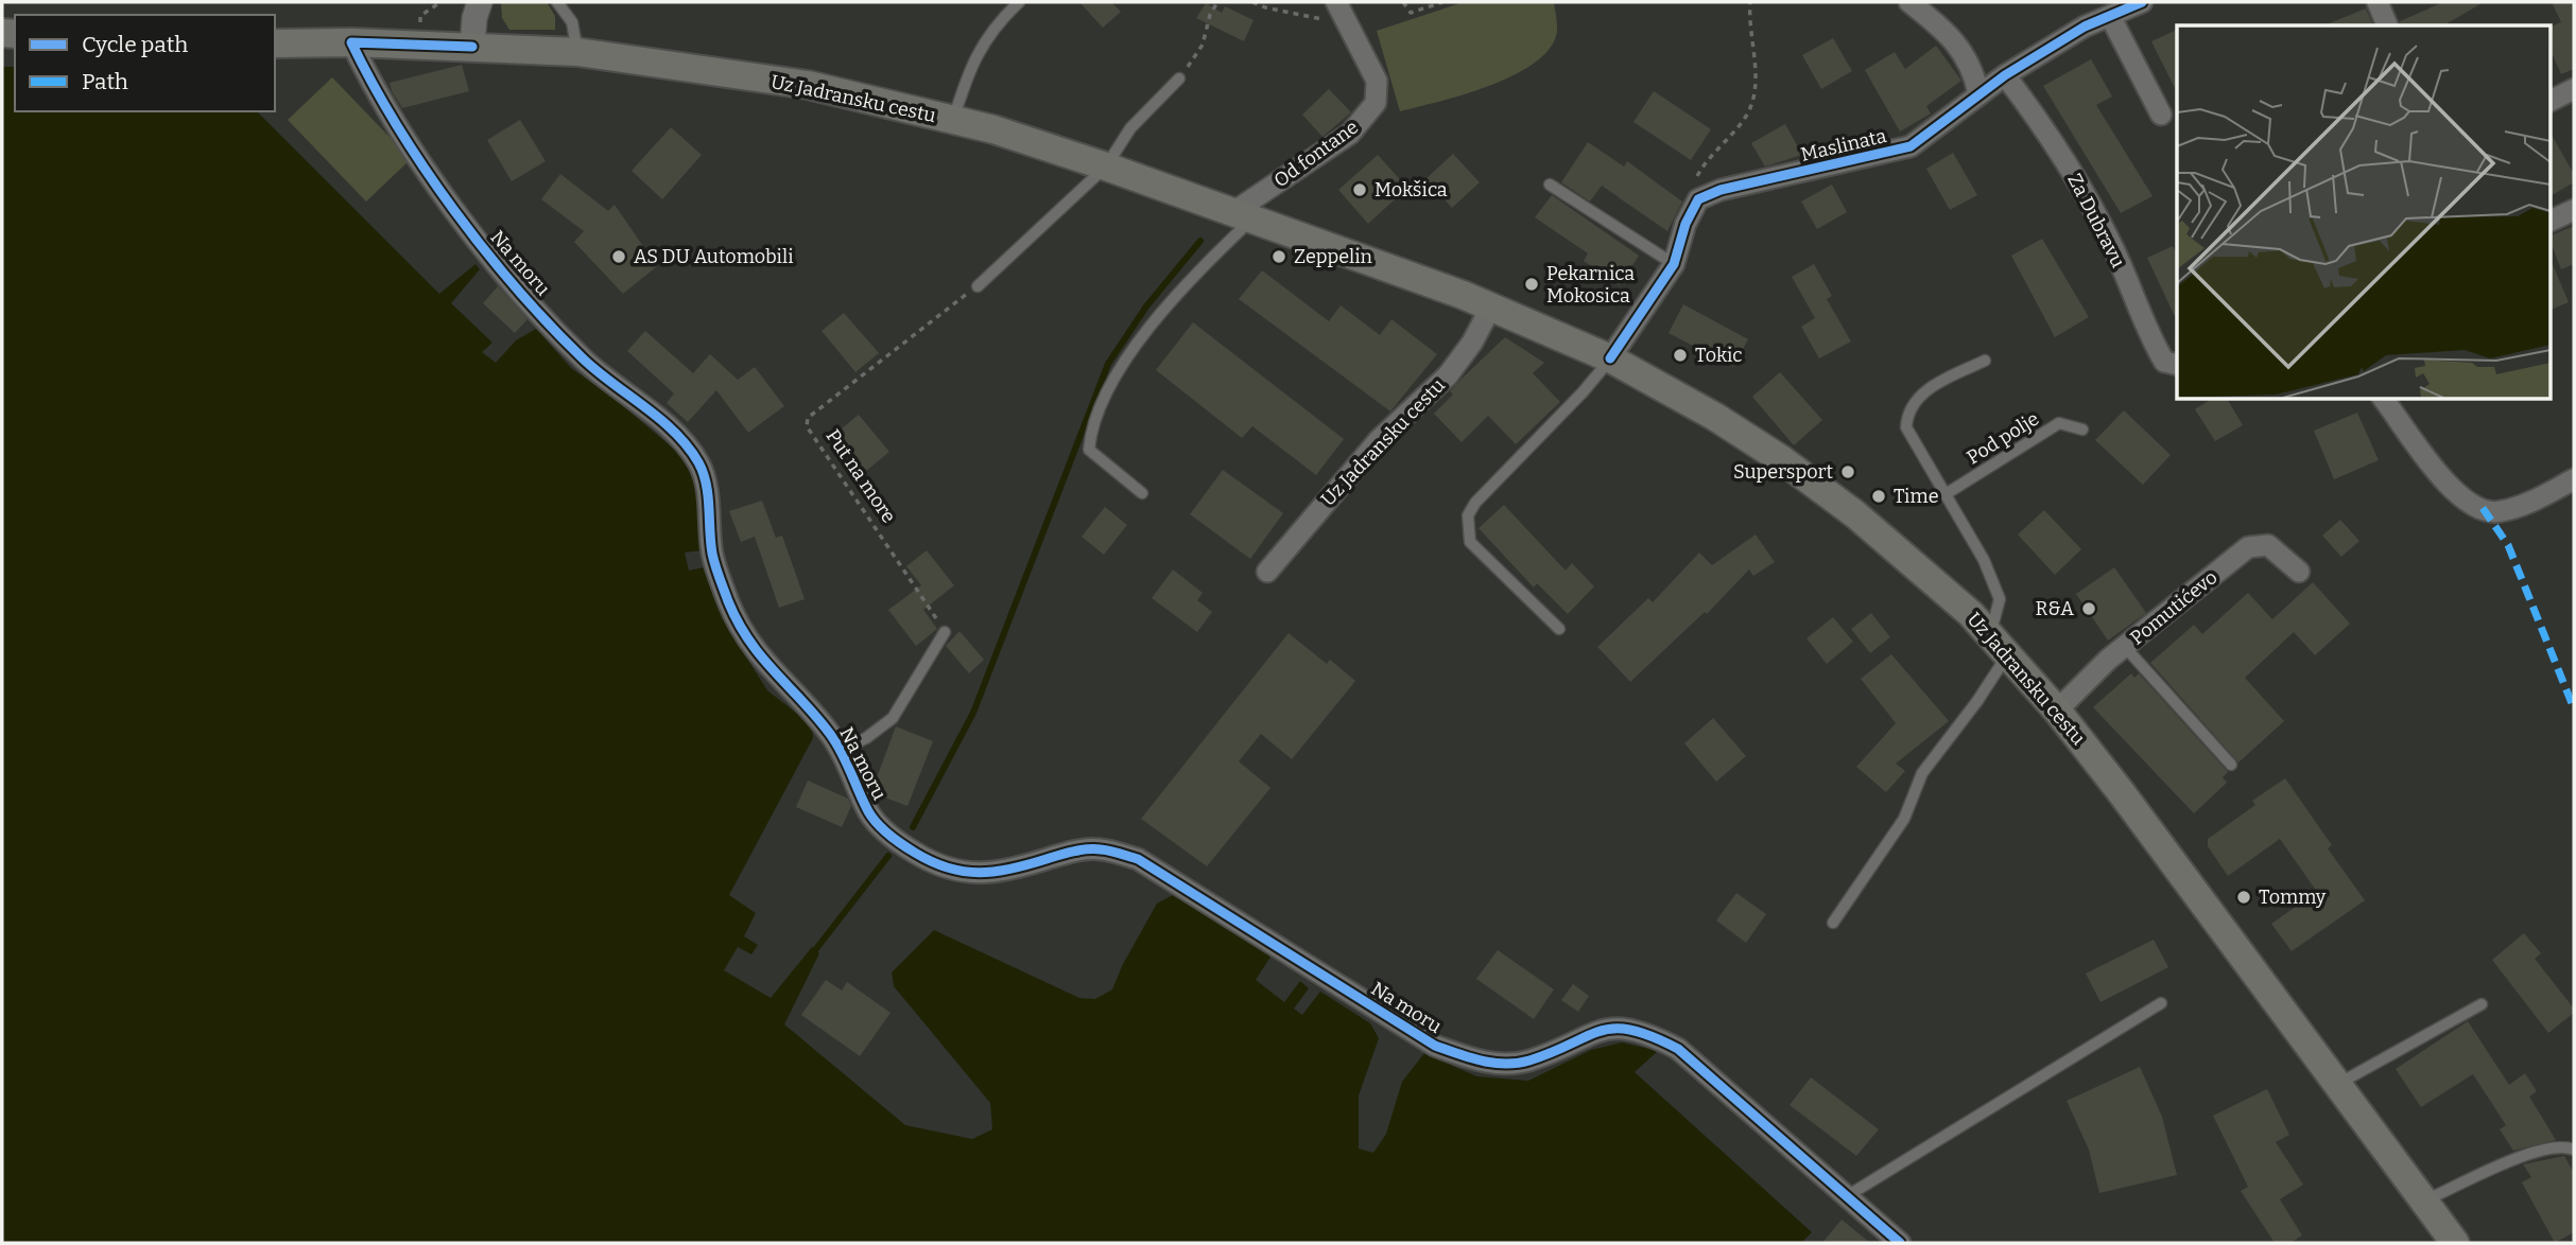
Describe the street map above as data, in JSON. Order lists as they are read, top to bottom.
{
  "streets": {
    "main road": ["Uz Jadransku cestu"],
    "street": [
      "Maslinata",
      "Od fontane",
      "Za Dubravu",
      "Na moru",
      "Pomutićevo"
    ],
    "lane": ["Pod polje"],
    "path": ["Put na more"]
  },
  "crossings": [
    ["Uz Jadransku cestu", "Od fontane"],
    ["Uz Jadransku cestu", "Na moru"],
    ["Uz Jadransku cestu", "Pomutićevo"],
    ["Maslinata", "Za Dubravu"]
  ],
  "places": [
    "Mokšica",
    "AS DU Automobili",
    "Zeppelin",
    "Pekarnica Mokosica",
    "Tokic",
    "Supersport",
    "Time",
    "R&A",
    "Tommy"
  ],
  "legend": ["Cycle path", "Path"]
}
